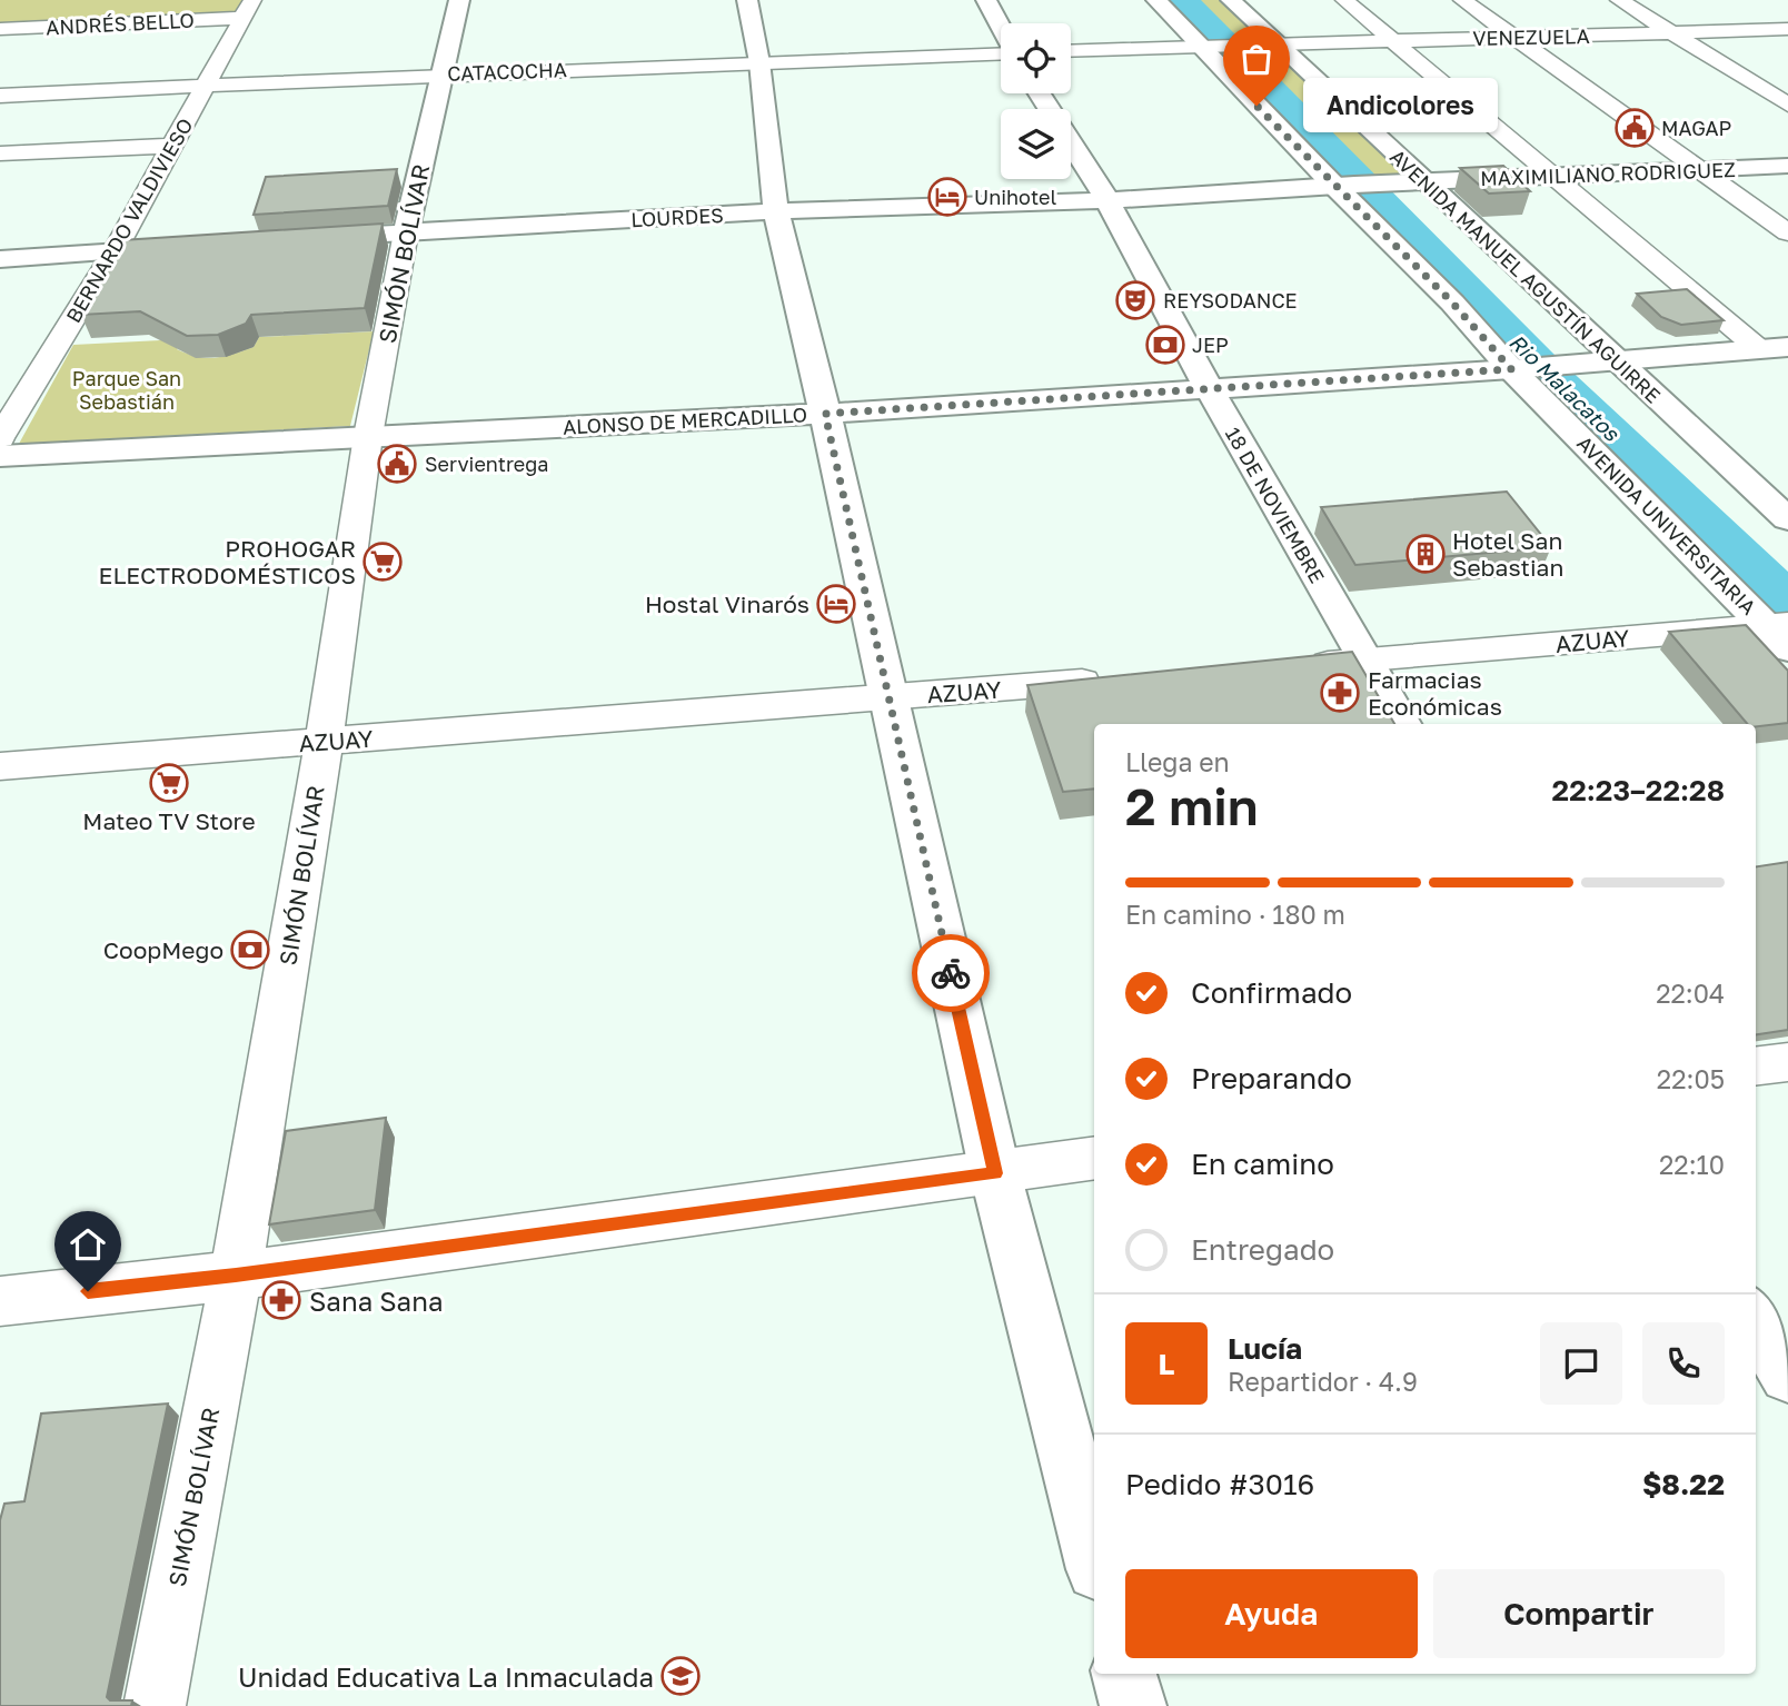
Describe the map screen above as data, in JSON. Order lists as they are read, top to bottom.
{
  "streets": {
    "street": [
      "ANDRÉS BELLO",
      "VENEZUELA",
      "CATACOCHA",
      "MAXIMILIANO RODRIGUEZ",
      "LOURDES",
      "BERNARDO VALDIVIESO",
      "SIMÓN BOLÍVAR",
      "AVENIDA MANUEL AGUSTÍN AGUIRRE",
      "ALONSO DE MERCADILLO",
      "18 DE NOVIEMBRE",
      "AVENIDA UNIVERSITARIA",
      "AZUAY"
    ]
  },
  "crossings": [
    ["ANDRÉS BELLO", "BERNARDO VALDIVIESO"],
    ["VENEZUELA", "AVENIDA MANUEL AGUSTÍN AGUIRRE"],
    ["VENEZUELA", "AVENIDA UNIVERSITARIA"],
    ["CATACOCHA", "BERNARDO VALDIVIESO"],
    ["CATACOCHA", "SIMÓN BOLÍVAR"],
    ["MAXIMILIANO RODRIGUEZ", "LOURDES"],
    ["MAXIMILIANO RODRIGUEZ", "AVENIDA MANUEL AGUSTÍN AGUIRRE"],
    ["MAXIMILIANO RODRIGUEZ", "AVENIDA UNIVERSITARIA"],
    ["LOURDES", "SIMÓN BOLÍVAR"],
    ["LOURDES", "18 DE NOVIEMBRE"],
    ["LOURDES", "AVENIDA UNIVERSITARIA"],
    ["SIMÓN BOLÍVAR", "ALONSO DE MERCADILLO"],
    ["SIMÓN BOLÍVAR", "AZUAY"],
    ["AVENIDA MANUEL AGUSTÍN AGUIRRE", "ALONSO DE MERCADILLO"],
    ["ALONSO DE MERCADILLO", "18 DE NOVIEMBRE"],
    ["ALONSO DE MERCADILLO", "AVENIDA UNIVERSITARIA"],
    ["18 DE NOVIEMBRE", "AZUAY"],
    ["AVENIDA UNIVERSITARIA", "AZUAY"]
  ],
  "water": ["Rio Malacatos"],
  "parks": ["Parque San Sebastián"],
  "places": {
    "other": ["Andicolores"],
    "public building": ["MAGAP", "Servientrega"],
    "hotel": ["Unihotel", "Hostal Vinarós"],
    "theatre": ["REYSODANCE"],
    "bank": ["JEP", "CoopMego"],
    "building": ["Hotel San Sebastian"],
    "supermarket": ["PROHOGAR ELECTRODOMÉSTICOS", "Mateo TV Store"],
    "pharmacy": ["Farmacias Económicas", "Sana Sana"],
    "school or university": ["Unidad Educativa La Inmaculada"]
  },
  "page": {
    "bubble": "Andicolores",
    "heading": ["2 min", "Llega en", "22:23–22:28"],
    "panel": [
      "Lucía",
      "Repartidor · 4.9",
      "Pedido #3016",
      "$8.22"
    ],
    "bar": "En camino · 180 m",
    "list": [
      ["Confirmado", "22:04"],
      ["Preparando", "22:05"],
      ["En camino", "22:10"],
      "Entregado"
    ],
    "round": "L",
    "buttons": ["Ayuda", "Compartir"]
  }
}
